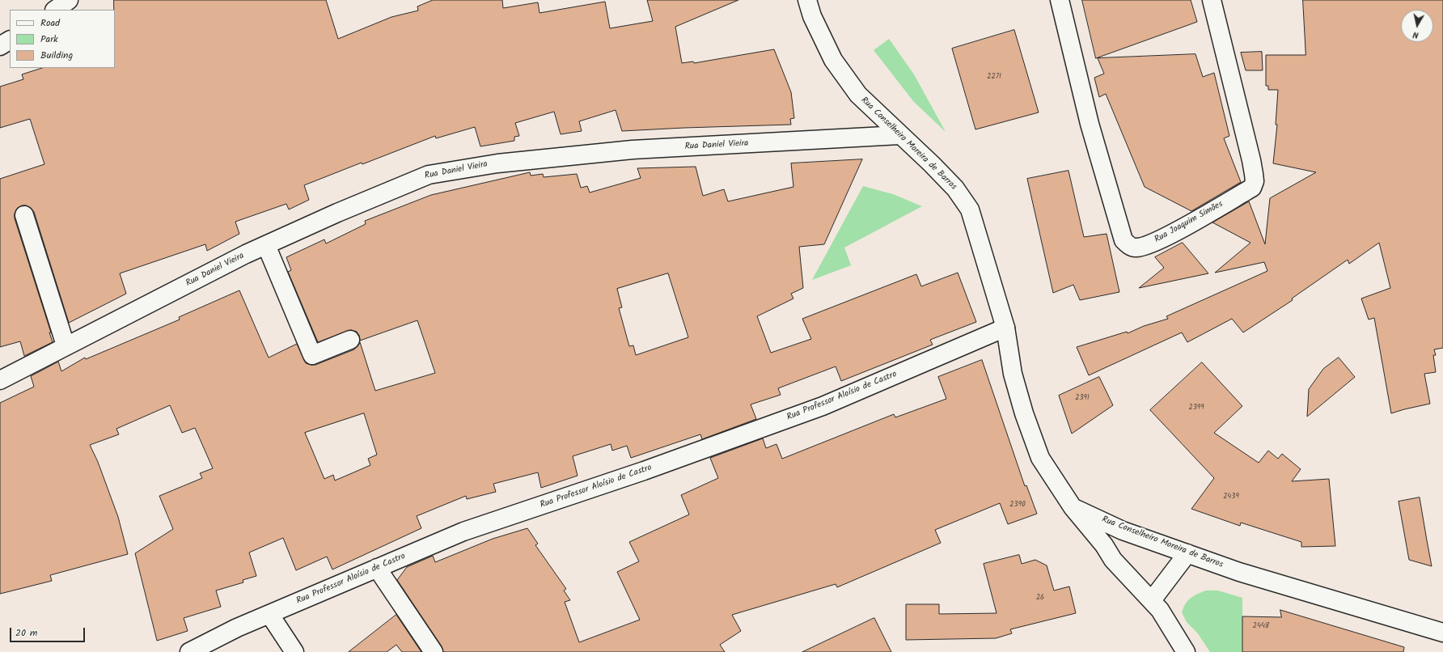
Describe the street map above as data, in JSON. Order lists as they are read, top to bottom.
{
  "streets": {
    "street": [
      "Rua Conselheiro Moreira de Barros",
      "Rua Daniel Vieira",
      "Rua Joaquim Simões",
      "Rua Professor Aloísio de Castro"
    ]
  },
  "crossings": [
    ["Rua Conselheiro Moreira de Barros", "Rua Daniel Vieira"],
    ["Rua Conselheiro Moreira de Barros", "Rua Professor Aloísio de Castro"]
  ],
  "house_numbers": [
    "2271",
    "2391",
    "2399",
    "2439",
    "2390",
    "26",
    "2448"
  ],
  "legend": ["Road", "Park", "Building"],
  "scale_bar": "20 m",
  "north": "bottom"
}
